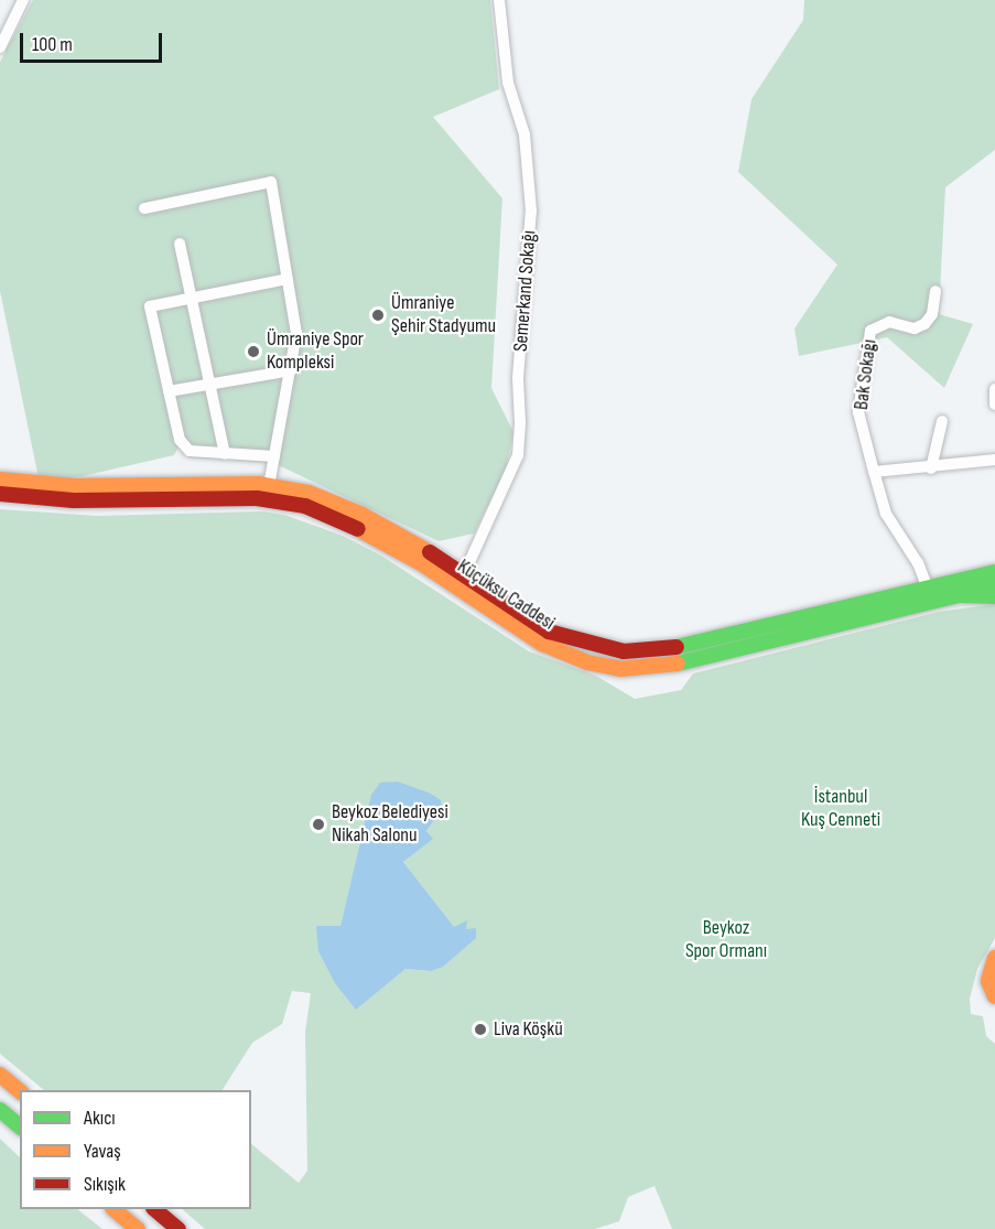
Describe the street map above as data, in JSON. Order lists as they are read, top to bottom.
{
  "streets": {
    "main road": ["Küçüksu Caddesi"],
    "street": ["Semerkand Sokağı", "Bak Sokağı"]
  },
  "crossings": [
    ["Semerkand Sokağı", "Küçüksu Caddesi"]
  ],
  "parks": ["İstanbul Kuş Cenneti", "Beykoz Spor Ormanı"],
  "places": [
    "Ümraniye Şehir Stadyumu",
    "Ümraniye Spor Kompleksi",
    "Beykoz Belediyesi Nikah Salonu",
    "Liva Köşkü"
  ],
  "legend": ["Akıcı", "Yavaş", "Sıkışık"],
  "scale_bar": "100 m"
}
